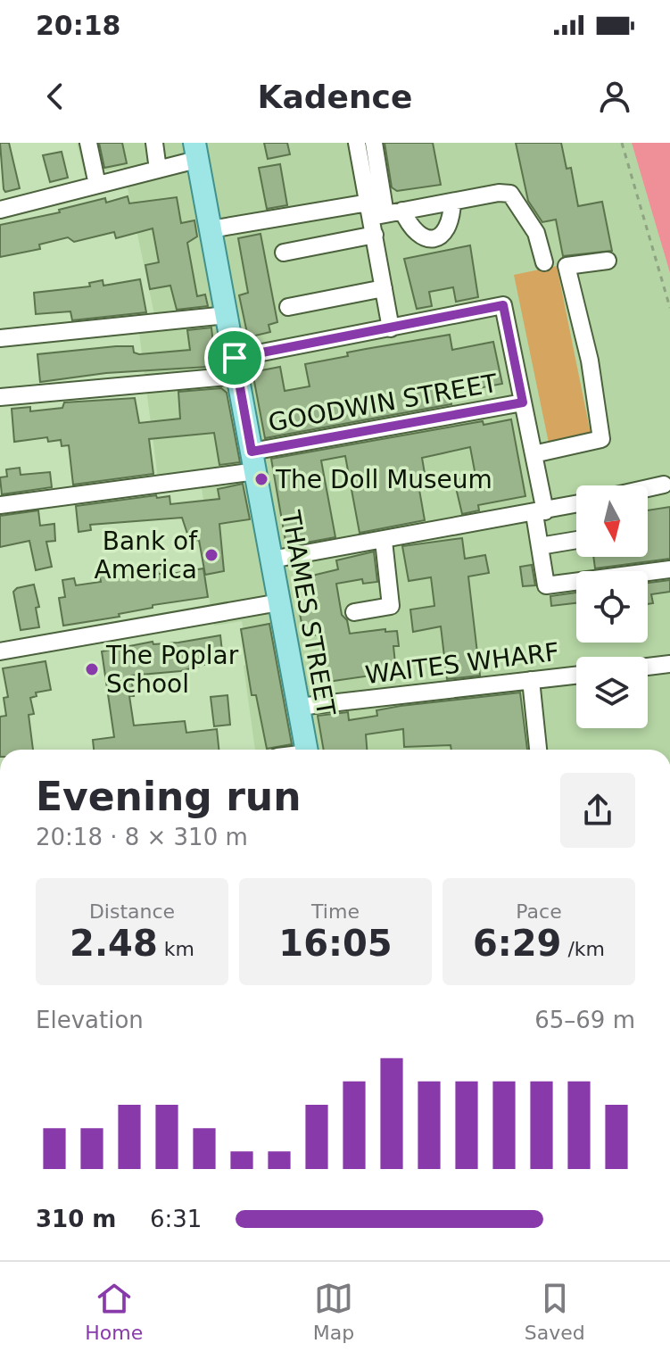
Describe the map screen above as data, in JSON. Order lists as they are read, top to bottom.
{
  "streets": {
    "main road": ["THAMES STREET"],
    "street": ["GOODWIN STREET", "WAITES WHARF"]
  },
  "crossings": [
    ["GOODWIN STREET", "THAMES STREET"],
    ["THAMES STREET", "WAITES WHARF"]
  ],
  "places": ["The Doll Museum", "Bank of America", "The Poplar School"],
  "north": "bottom",
  "page": {
    "status": "20:18",
    "header": "Kadence",
    "heading": ["Evening run", "20:18 · 8 × 310 m"],
    "stats": [
      ["Distance", "2.48 km"],
      ["Time", "16:05"],
      ["Pace", "6:29 /km"]
    ],
    "chart": ["Elevation", "65–69 m"],
    "list": [
      {
        "name": "310 m",
        "note": "6:31"
      }
    ],
    "tabs": ["Home", "Map", "Saved"]
  }
}
